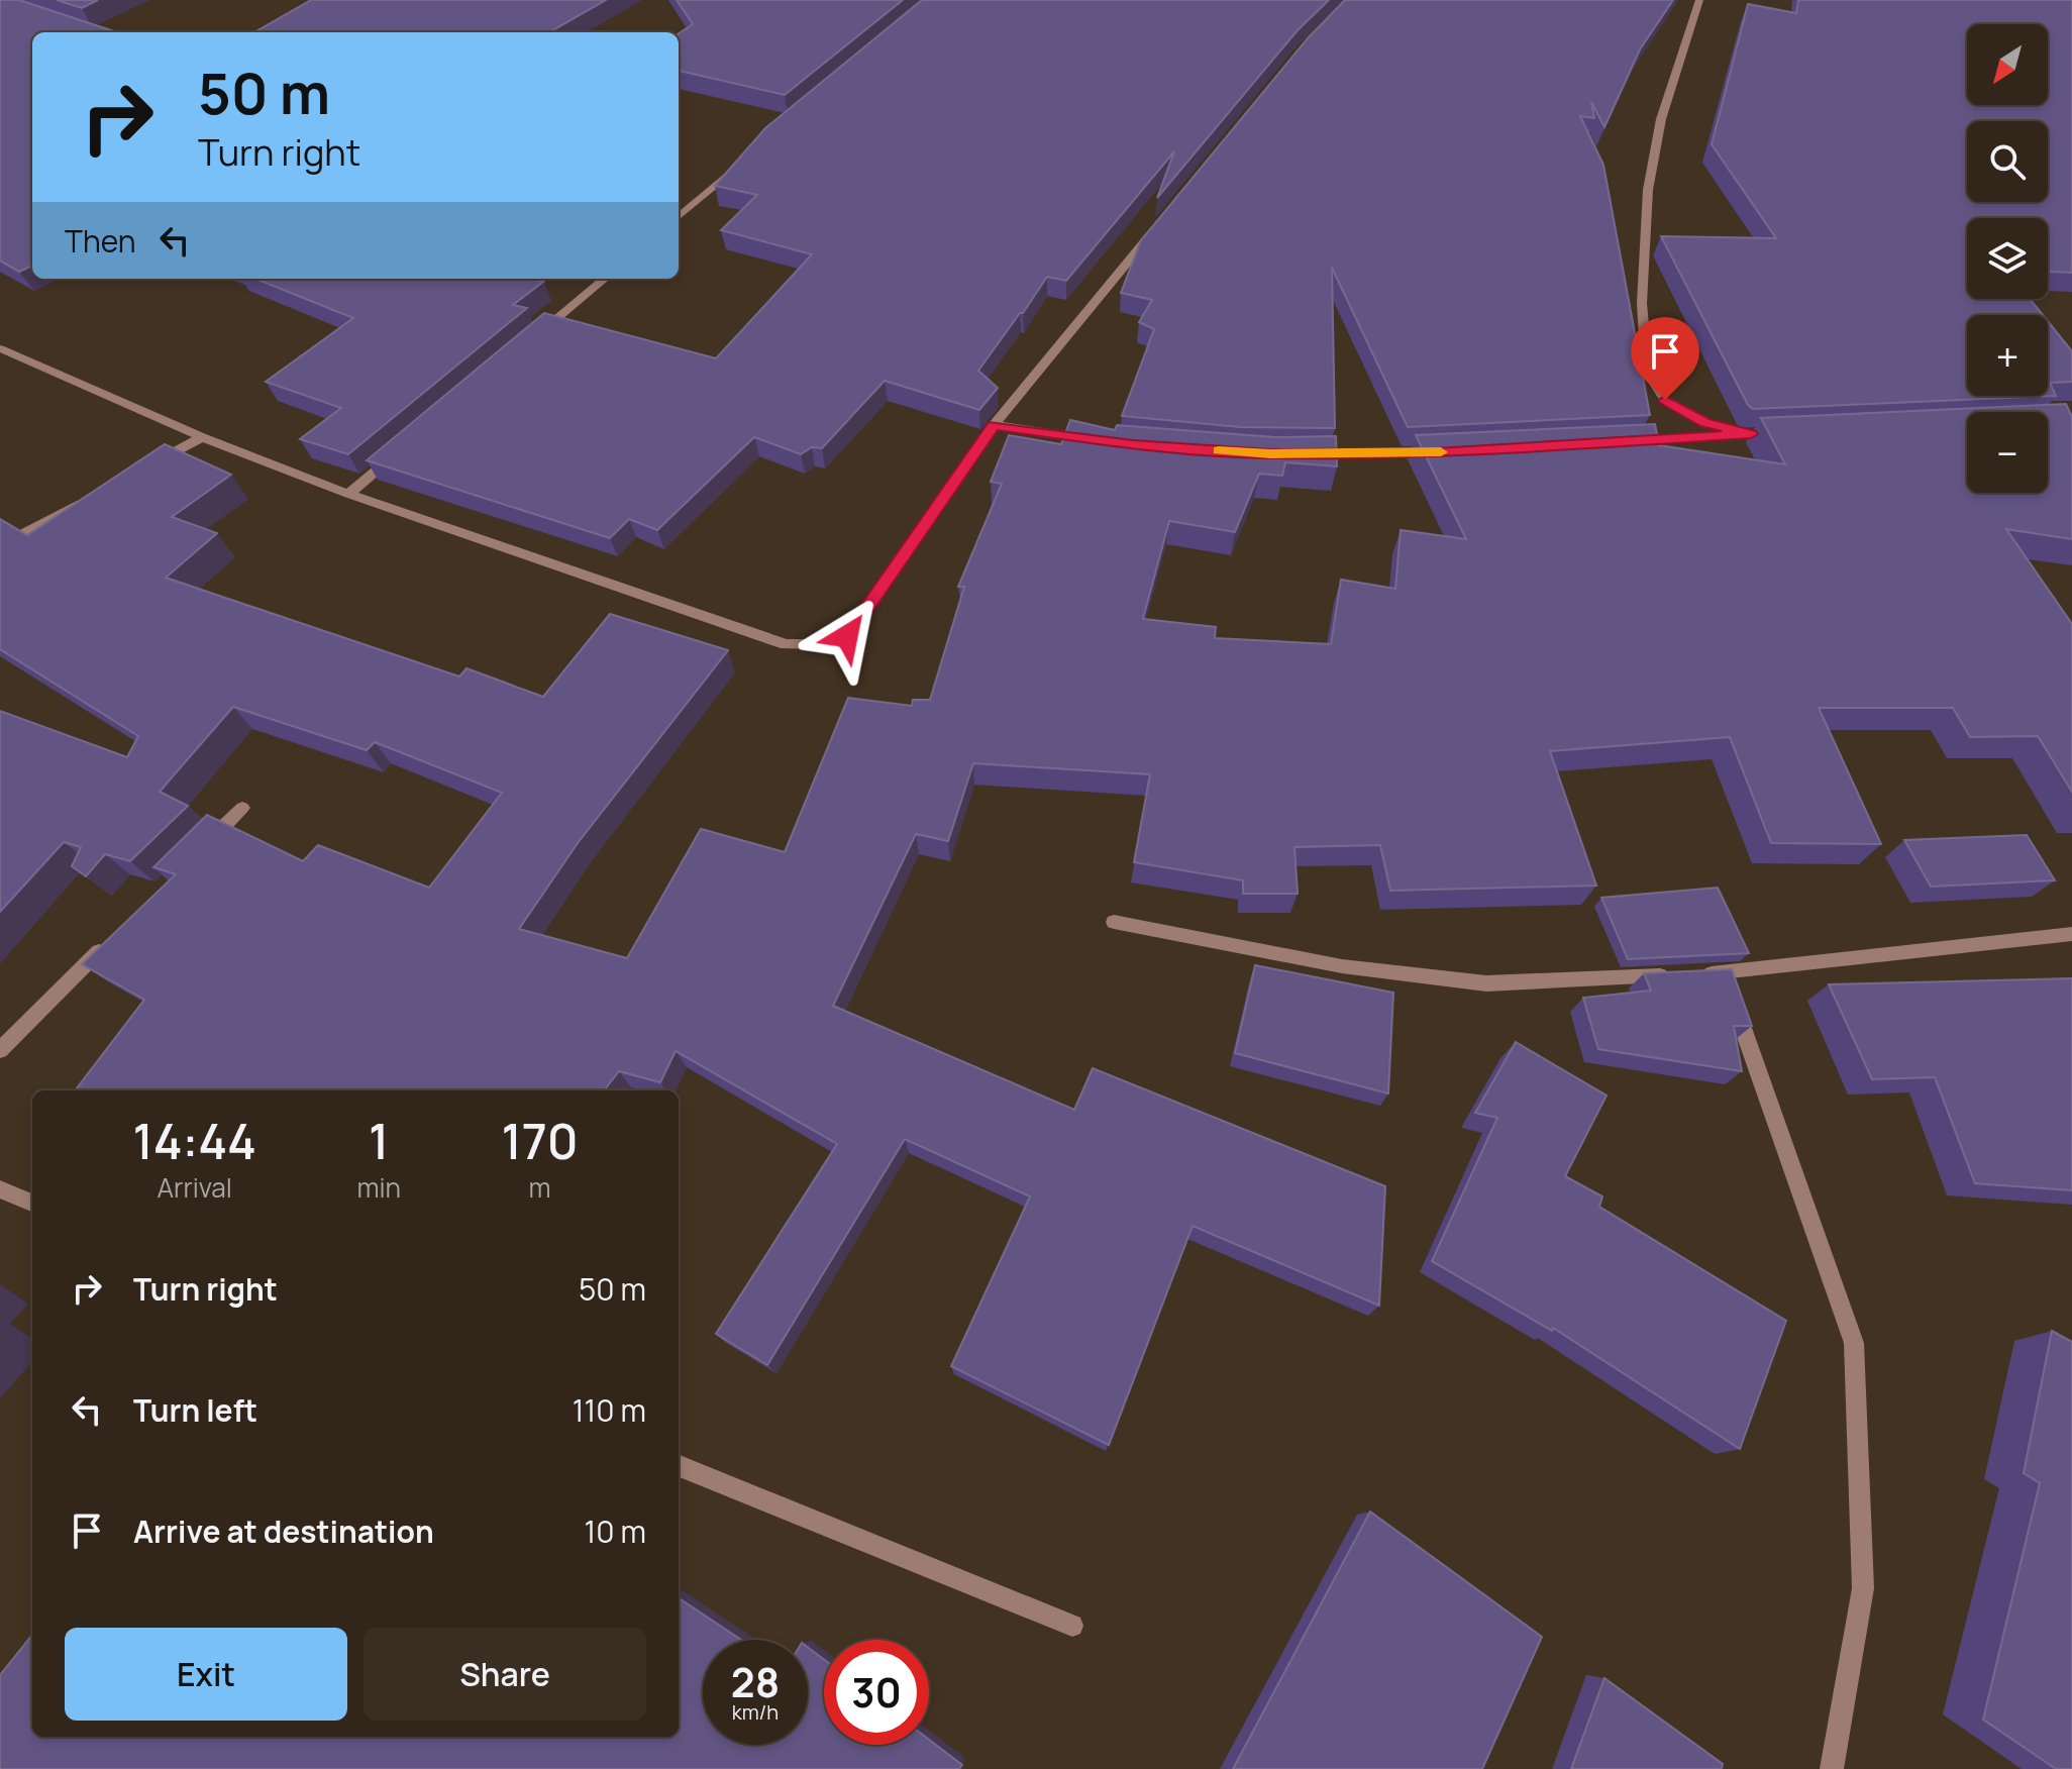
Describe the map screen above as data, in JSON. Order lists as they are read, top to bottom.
{
  "north": "bottom left",
  "page": {
    "map_buttons": ["+", "−"],
    "turn": ["50 m", "Turn right"],
    "then": "Then",
    "eta": [
      "14:44",
      "Arrival",
      "1",
      "min",
      "170",
      "m"
    ],
    "list": [
      {
        "name": "Turn right",
        "value": "50 m"
      },
      {
        "name": "Turn left",
        "value": "110 m"
      },
      {
        "name": "Arrive at destination",
        "value": "10 m"
      }
    ],
    "buttons": ["Exit", "Share"],
    "speed": "28 km/h",
    "limit": "30"
  }
}
